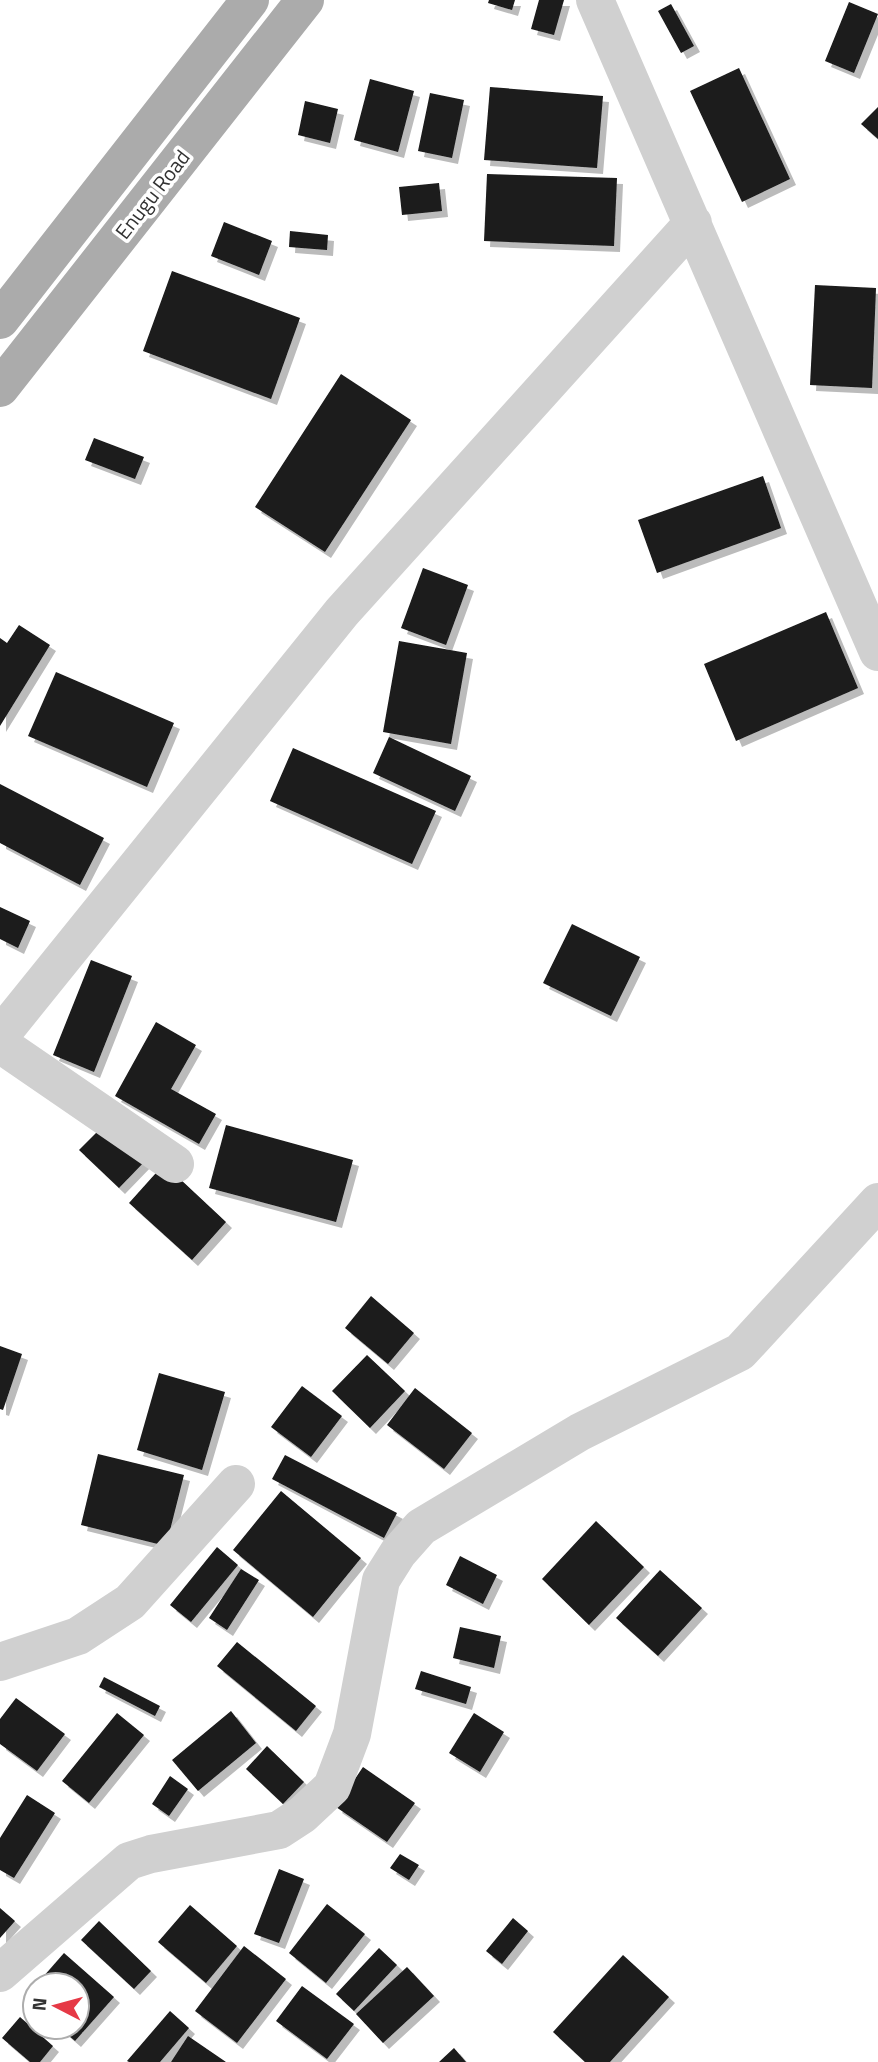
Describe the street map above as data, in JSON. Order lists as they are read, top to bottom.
{
  "streets": {
    "main road": ["Enugu Road"]
  },
  "north": "left"
}
